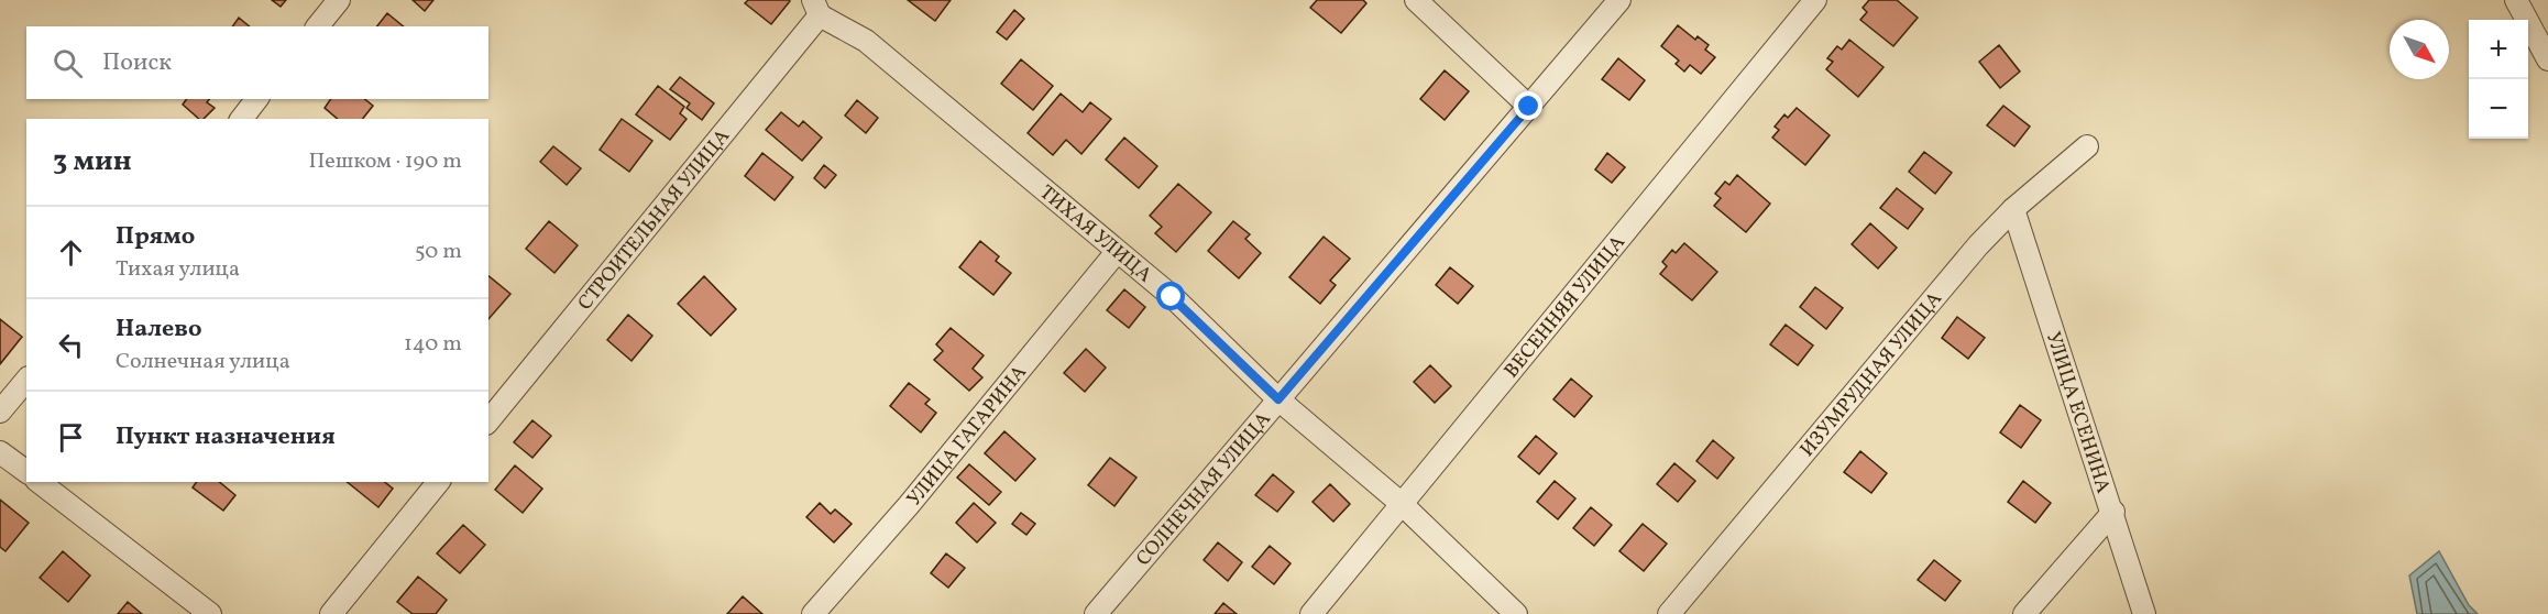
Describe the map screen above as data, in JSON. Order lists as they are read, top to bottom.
{
  "streets": {
    "street": [
      "СТРОИТЕЛЬНАЯ УЛИЦА",
      "ТИХАЯ УЛИЦА",
      "ВЕСЕННЯЯ УЛИЦА",
      "ИЗУМРУДНАЯ УЛИЦА",
      "УЛИЦА ЕСЕНИНА",
      "УЛИЦА ГАГАРИНА",
      "СОЛНЕЧНАЯ УЛИЦА"
    ]
  },
  "crossings": [
    ["СТРОИТЕЛЬНАЯ УЛИЦА", "ТИХАЯ УЛИЦА"],
    ["ТИХАЯ УЛИЦА", "ВЕСЕННЯЯ УЛИЦА"],
    ["ТИХАЯ УЛИЦА", "УЛИЦА ГАГАРИНА"],
    ["ТИХАЯ УЛИЦА", "СОЛНЕЧНАЯ УЛИЦА"],
    ["ИЗУМРУДНАЯ УЛИЦА", "УЛИЦА ЕСЕНИНА"]
  ],
  "north": "bottom right",
  "page": {
    "map_buttons": ["+", "−"],
    "search": "Поиск",
    "heading": ["3 мин", "Пешком · 190 m"],
    "list": [
      ["Прямо", "Тихая улица", "50 m"],
      ["Налево", "Солнечная улица", "140 m"],
      "Пункт назначения"
    ]
  }
}
